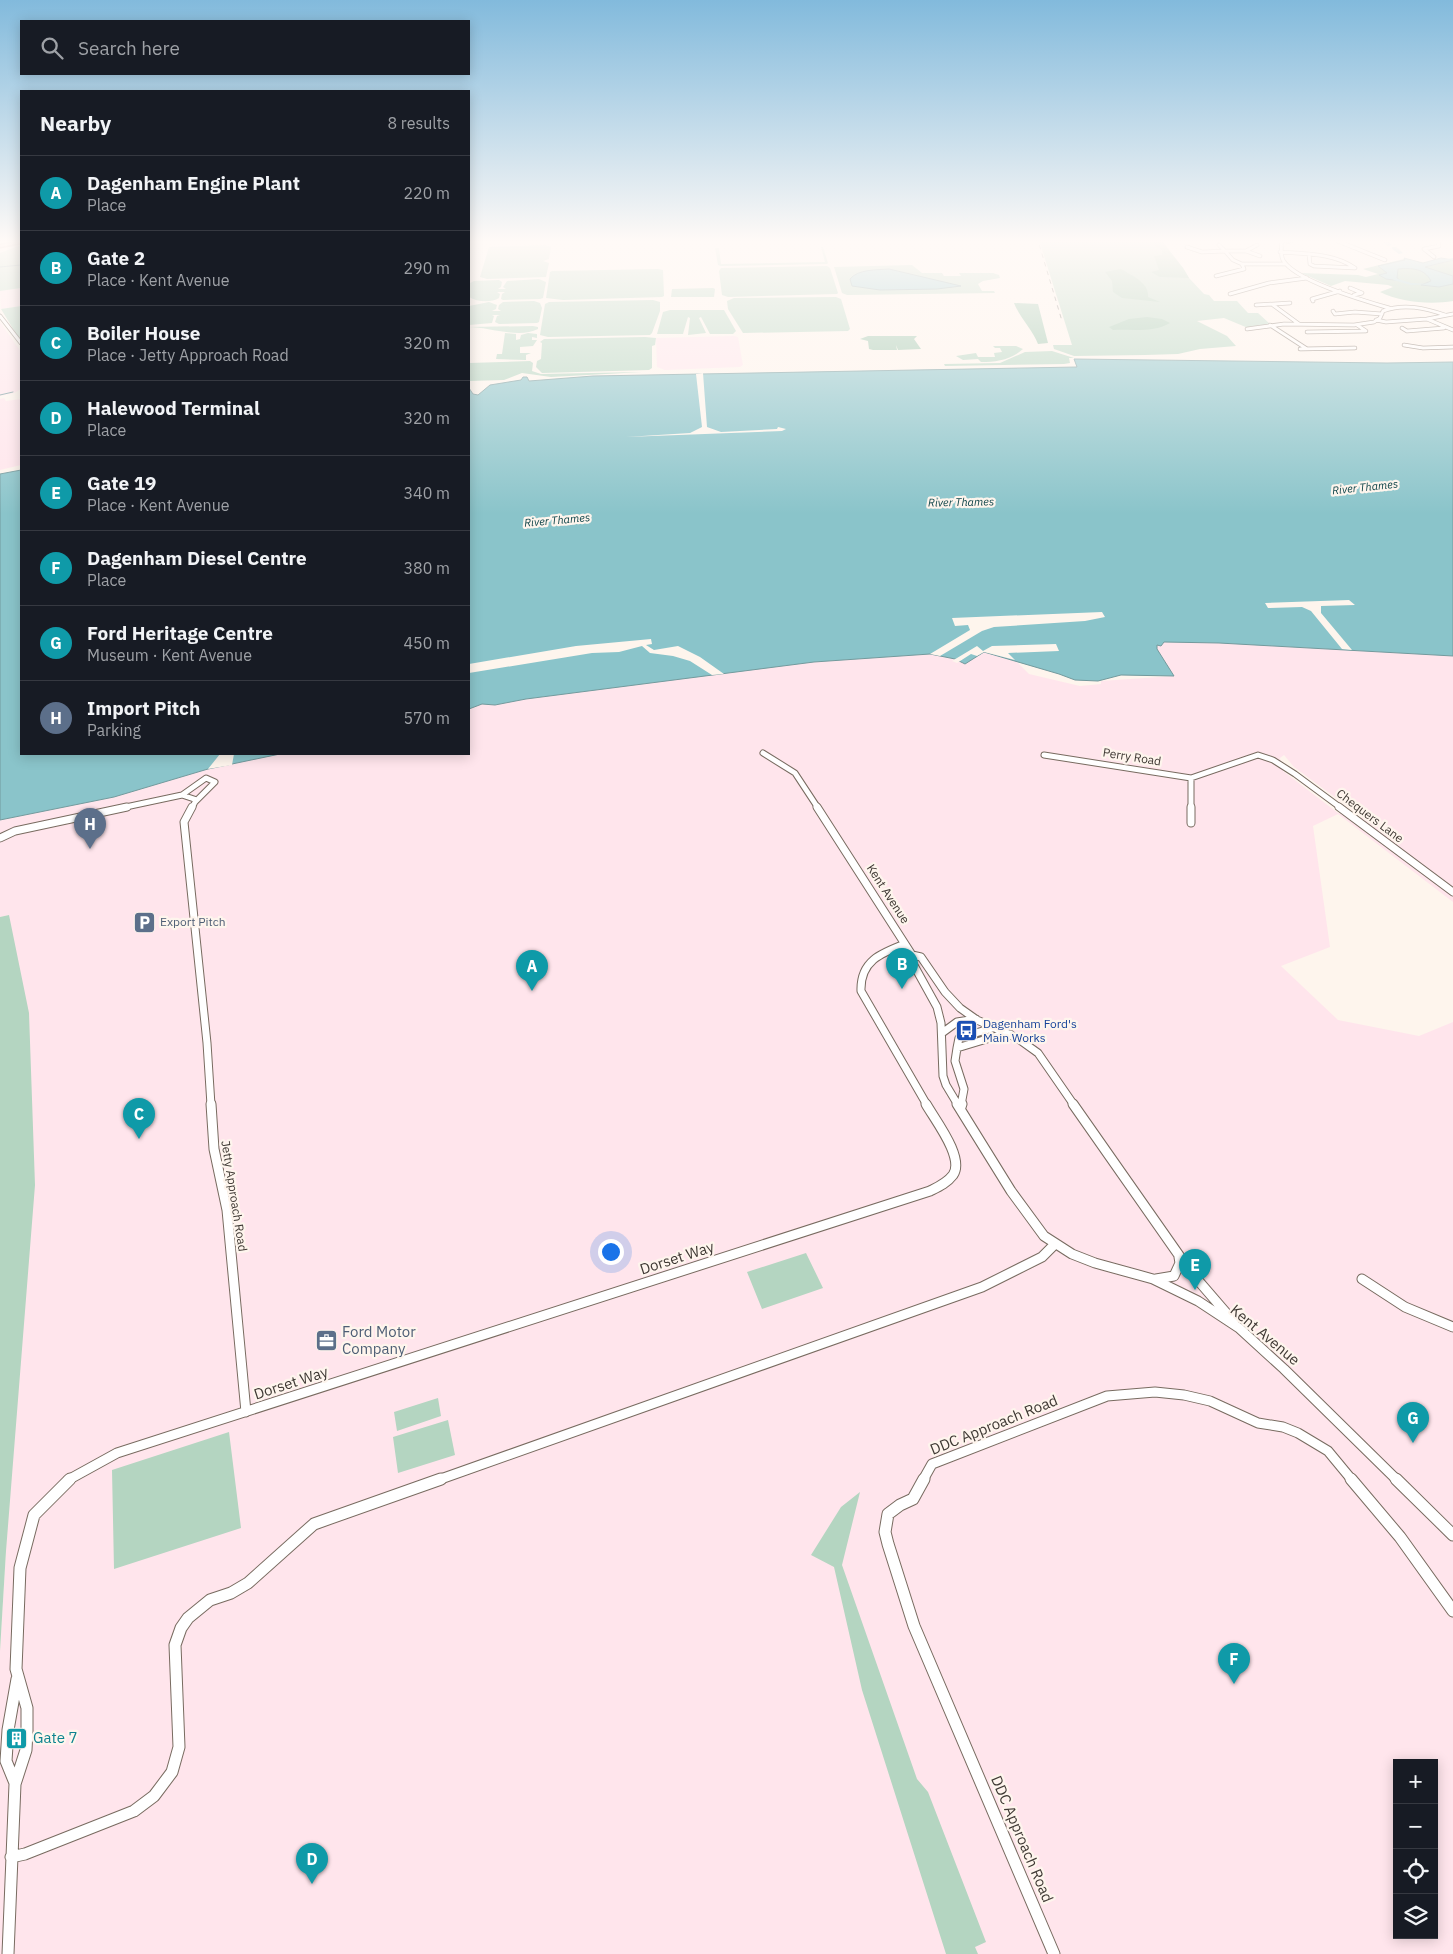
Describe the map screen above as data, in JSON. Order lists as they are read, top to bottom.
{
  "streets": {
    "street": [
      "Perry Road",
      "Chequers Lane",
      "Kent Avenue",
      "Jetty Approach Road",
      "Dorset Way",
      "DDC Approach Road"
    ]
  },
  "crossings": [
    ["Perry Road", "Chequers Lane"],
    ["Kent Avenue", "Dorset Way"],
    ["Jetty Approach Road", "Dorset Way"]
  ],
  "water": ["River Thames"],
  "places": {
    "parking": ["Export Pitch"],
    "bus stop": ["Dagenham Ford's Main Works"],
    "office": ["Ford Motor Company"],
    "building": ["Gate 7"]
  },
  "page": {
    "search": "Search here",
    "heading": ["Nearby", "8 results"],
    "list": [
      {
        "mark": "A",
        "name": "Dagenham Engine Plant",
        "note": "Place",
        "value": "220 m"
      },
      {
        "mark": "B",
        "name": "Gate 2",
        "note": "Place · Kent Avenue",
        "value": "290 m"
      },
      {
        "mark": "C",
        "name": "Boiler House",
        "note": "Place · Jetty Approach Road",
        "value": "320 m"
      },
      {
        "mark": "D",
        "name": "Halewood Terminal",
        "note": "Place",
        "value": "320 m"
      },
      {
        "mark": "E",
        "name": "Gate 19",
        "note": "Place · Kent Avenue",
        "value": "340 m"
      },
      {
        "mark": "F",
        "name": "Dagenham Diesel Centre",
        "note": "Place",
        "value": "380 m"
      },
      {
        "mark": "G",
        "name": "Ford Heritage Centre",
        "note": "Museum · Kent Avenue",
        "value": "450 m"
      },
      {
        "mark": "H",
        "name": "Import Pitch",
        "note": "Parking",
        "value": "570 m"
      }
    ],
    "pins": [
      "H",
      "B",
      "A",
      "C",
      "E",
      "G",
      "F",
      "D"
    ],
    "map_buttons": ["+", "−"]
  }
}
